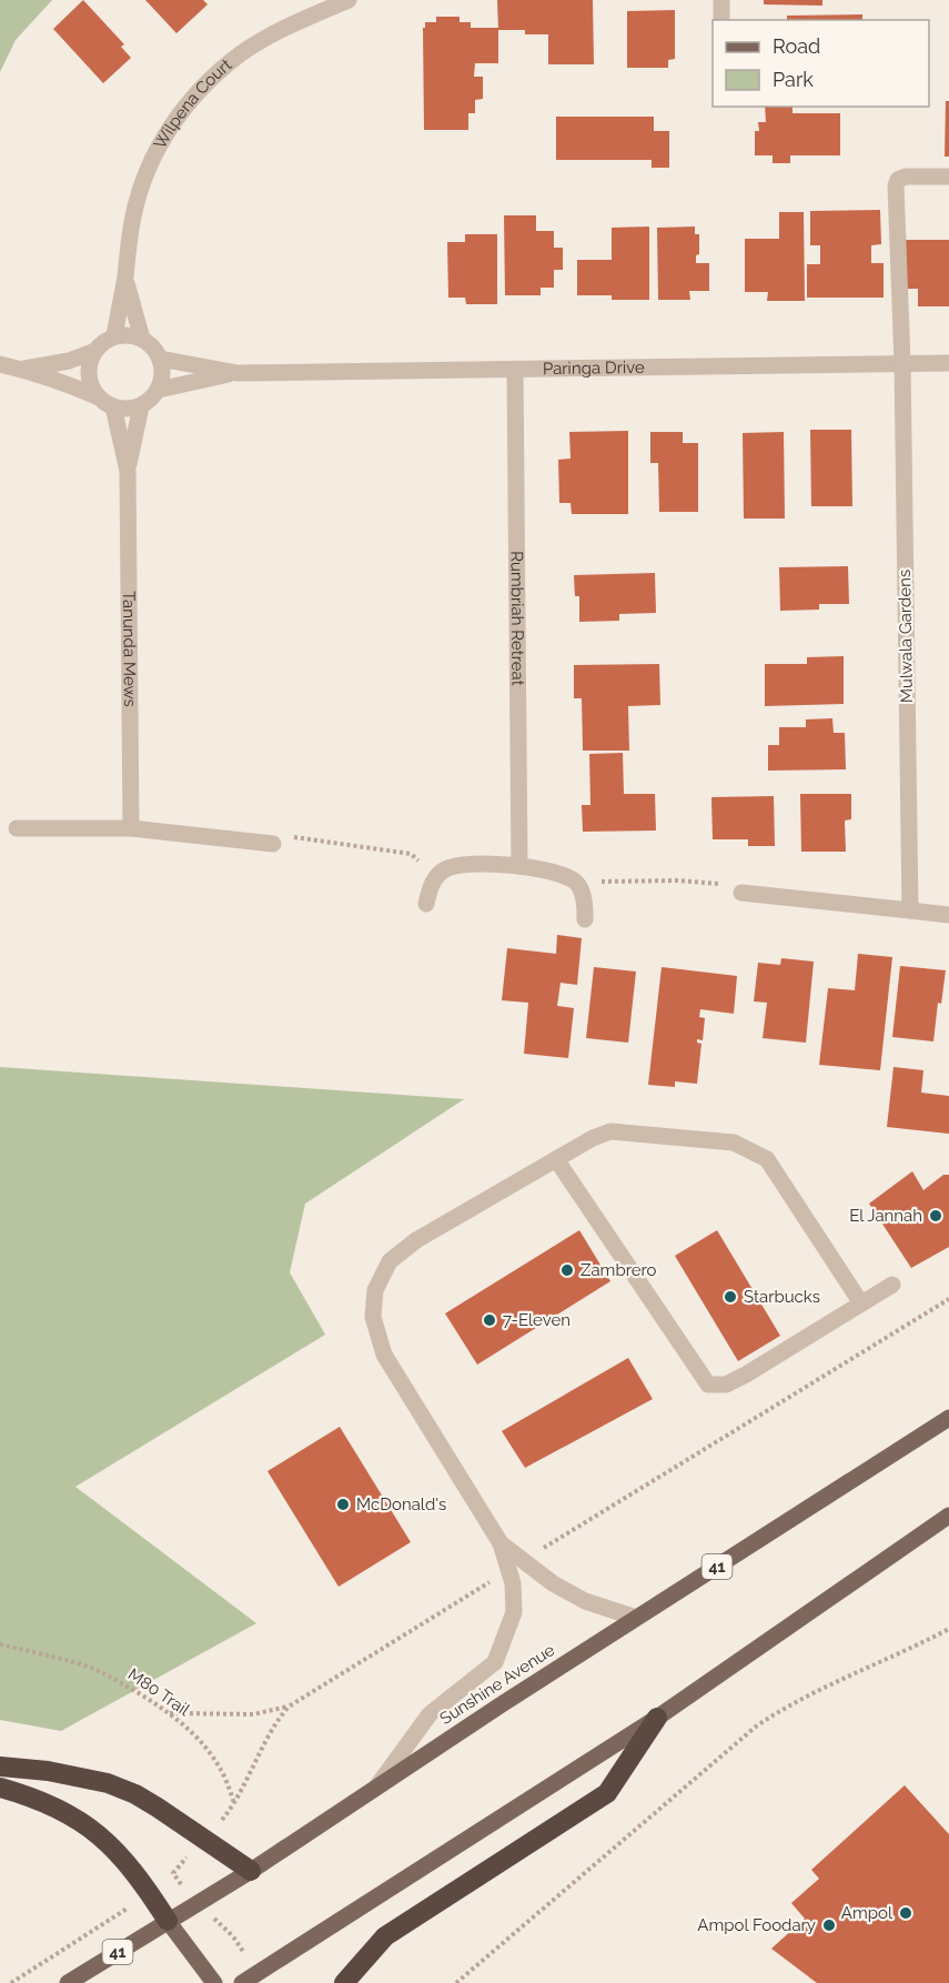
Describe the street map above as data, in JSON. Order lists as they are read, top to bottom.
{
  "streets": {
    "main road": ["41", "Sunshine Avenue"],
    "street": [
      "Wilpena Court",
      "Paringa Drive",
      "Rumbriah Retreat",
      "Mulwala Gardens",
      "Tanunda Mews"
    ],
    "path": ["M80 Trail"]
  },
  "crossings": [
    ["Wilpena Court", "Paringa Drive"],
    ["Wilpena Court", "Tanunda Mews"],
    ["Paringa Drive", "Rumbriah Retreat"],
    ["Paringa Drive", "Mulwala Gardens"],
    ["Paringa Drive", "Tanunda Mews"]
  ],
  "places": [
    "El Jannah",
    "Zambrero",
    "Starbucks",
    "7-Eleven",
    "McDonald's",
    "Ampol",
    "Ampol Foodary"
  ],
  "legend": ["Road", "Park"]
}
